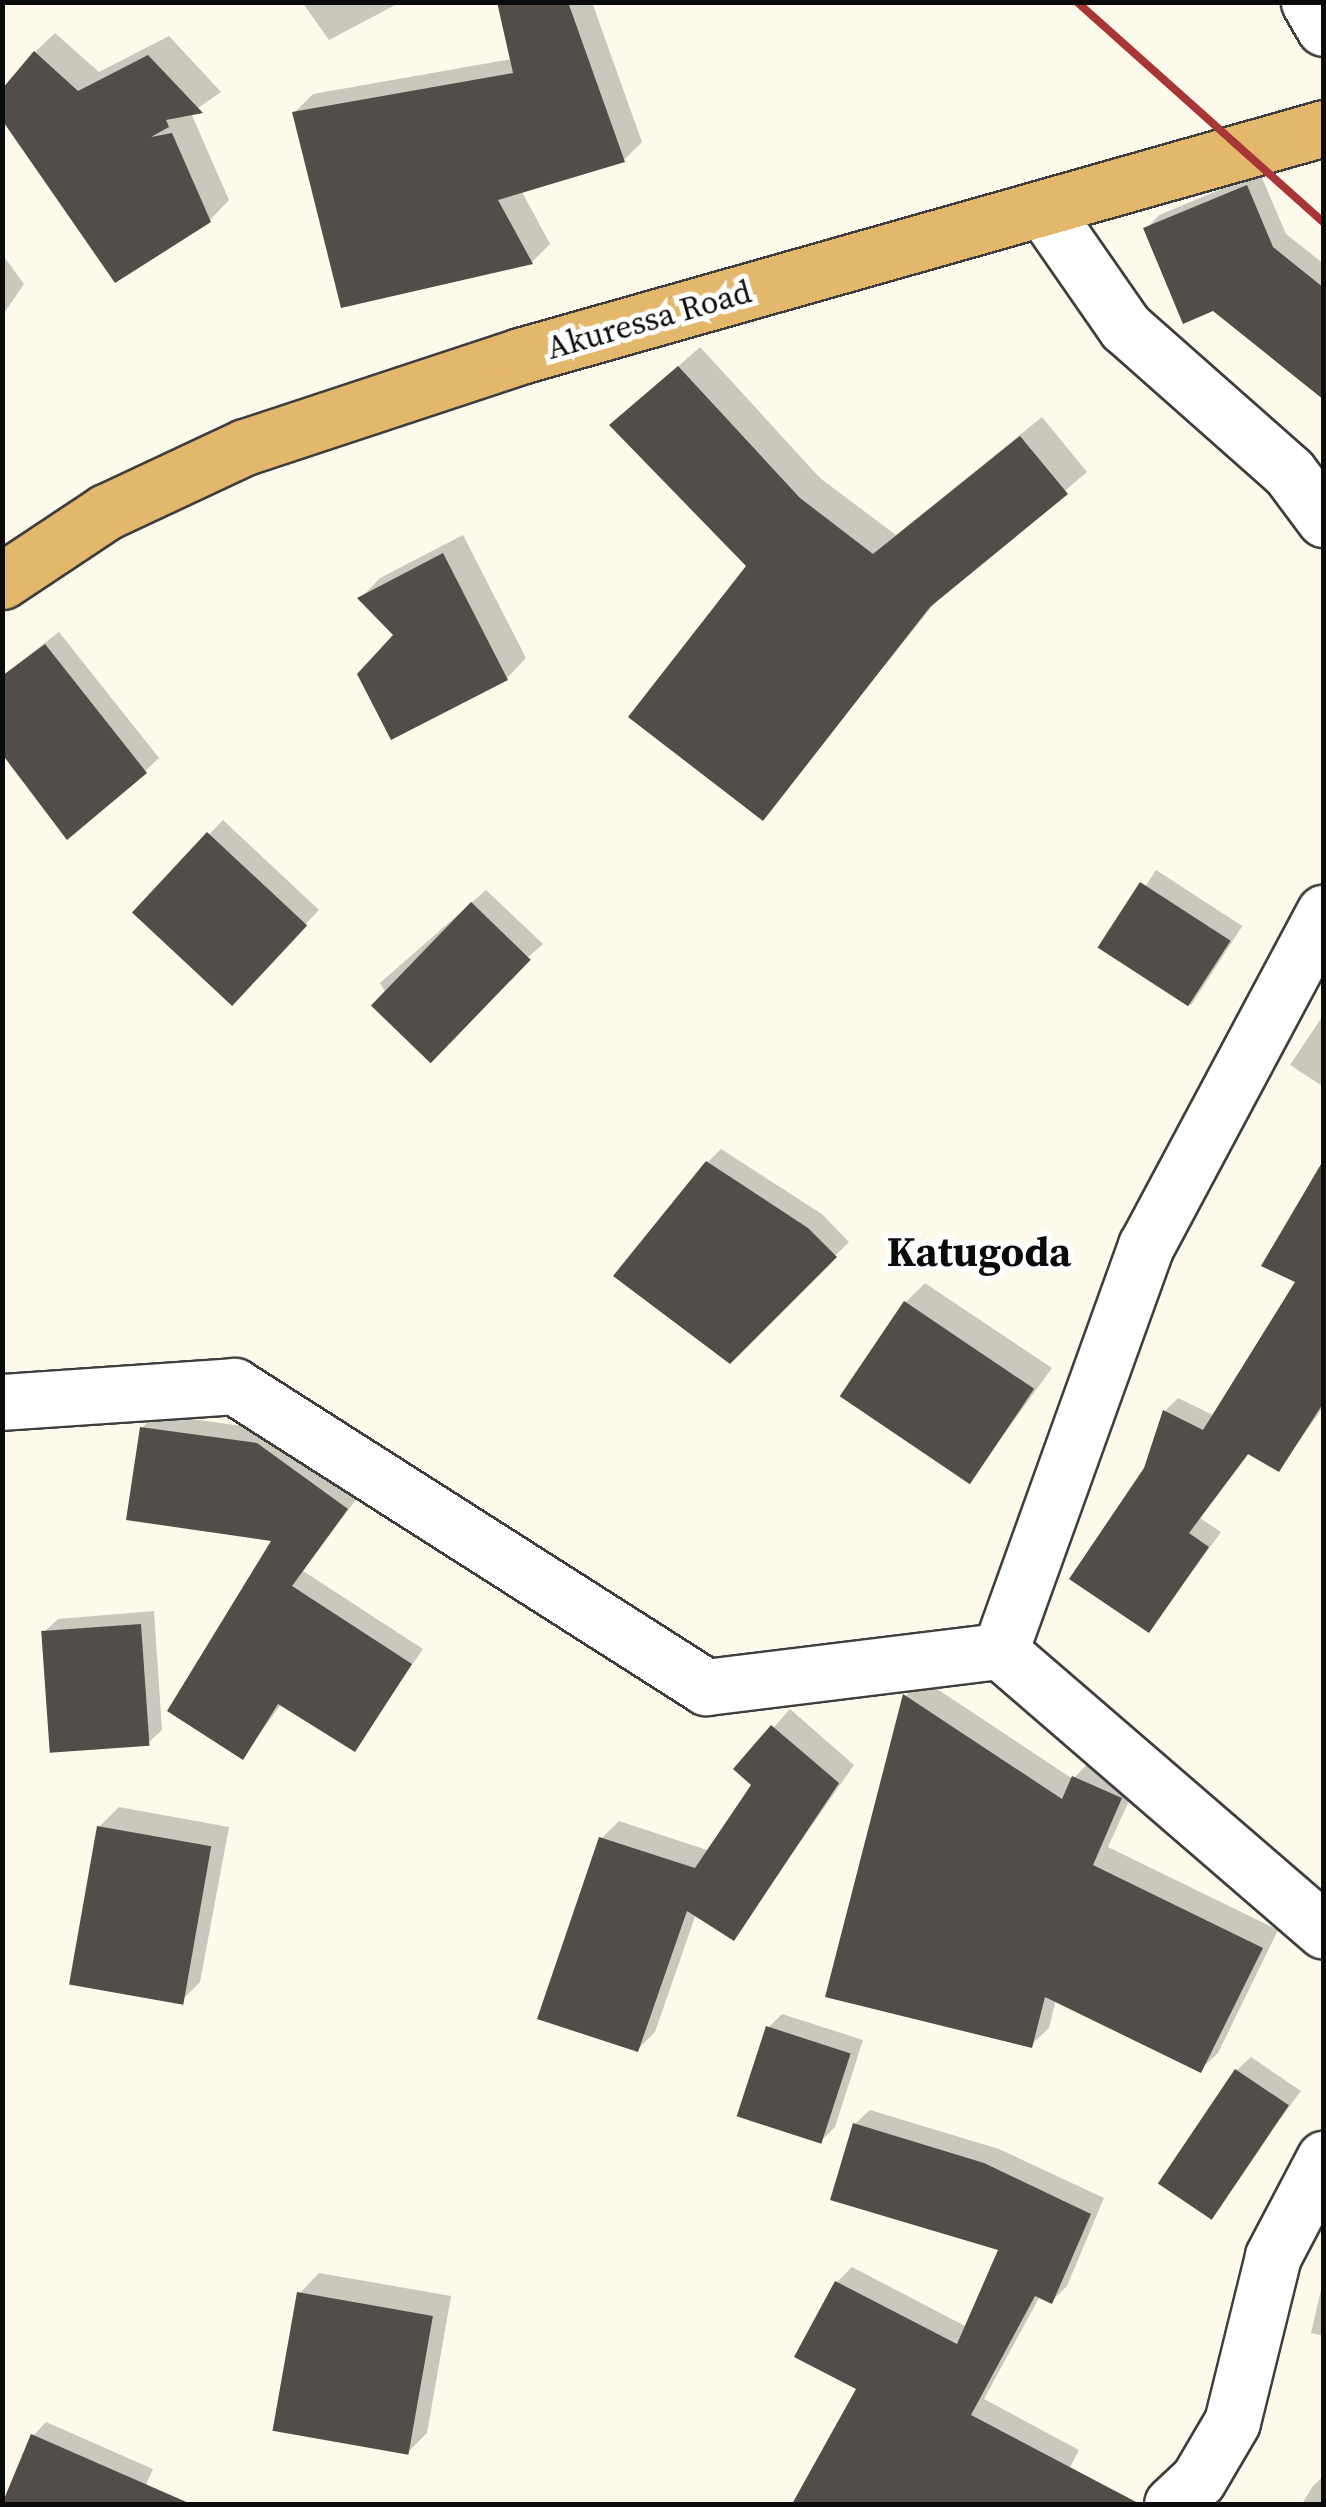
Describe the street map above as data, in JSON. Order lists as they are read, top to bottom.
{
  "streets": {
    "highway": ["Akuressa Road"]
  },
  "districts": ["Katugoda"]
}
